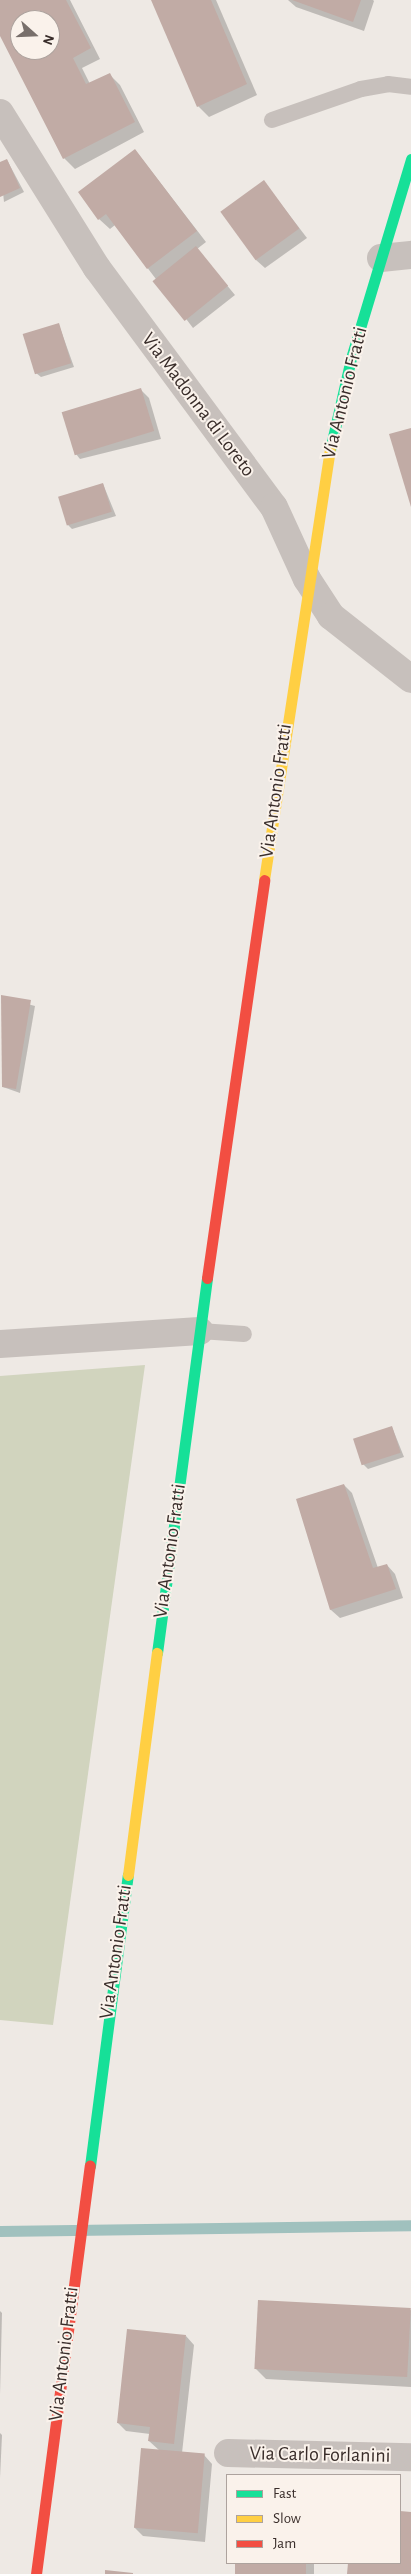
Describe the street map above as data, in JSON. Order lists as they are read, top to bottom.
{
  "streets": {
    "street": ["Via Antonio Fratti", "Via Madonna di Loreto", "Via Carlo Forlanini"]
  },
  "crossings": [
    ["Via Antonio Fratti", "Via Madonna di Loreto"]
  ],
  "legend": ["Fast", "Slow", "Jam"],
  "north": "right"
}
